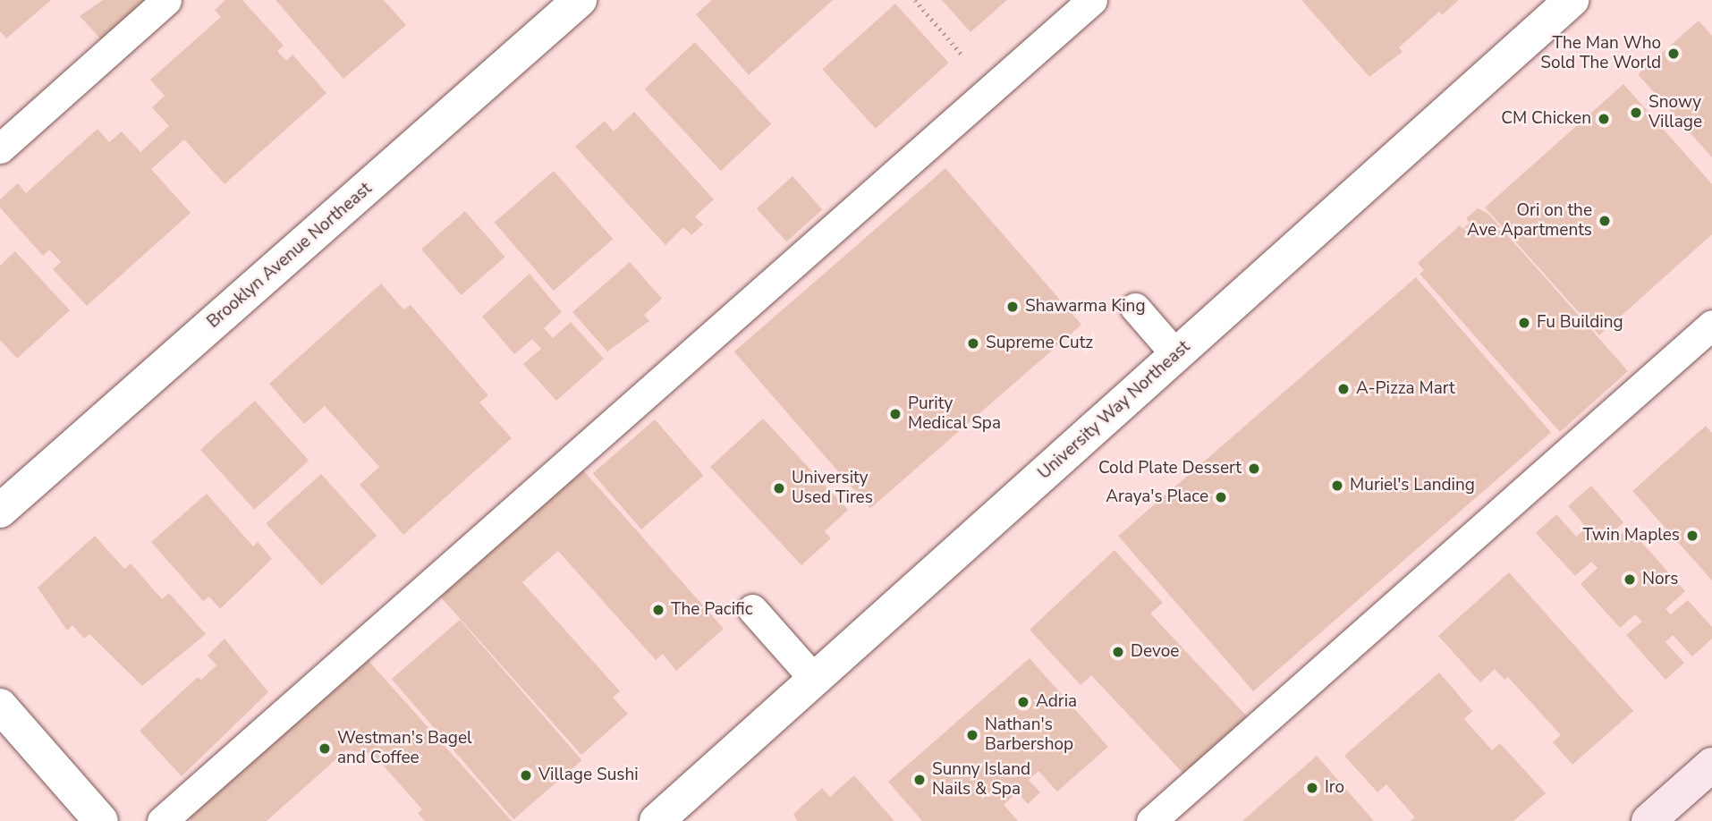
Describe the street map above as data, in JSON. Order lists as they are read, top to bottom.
{
  "streets": {
    "street": ["Brooklyn Avenue Northeast", "University Way Northeast"]
  },
  "places": [
    "The Man Who Sold The World",
    "Snowy Village",
    "CM Chicken",
    "Ori on the Ave Apartments",
    "Shawarma King",
    "Fu Building",
    "Supreme Cutz",
    "A-Pizza Mart",
    "Purity Medical Spa",
    "Cold Plate Dessert",
    "Muriel's Landing",
    "University Used Tires",
    "Araya's Place",
    "Twin Maples",
    "Nors",
    "The Pacific",
    "Devoe",
    "Adria",
    "Nathan's Barbershop",
    "Westman's Bagel and Coffee",
    "Village Sushi",
    "Sunny Island Nails & Spa",
    "Iro"
  ]
}
